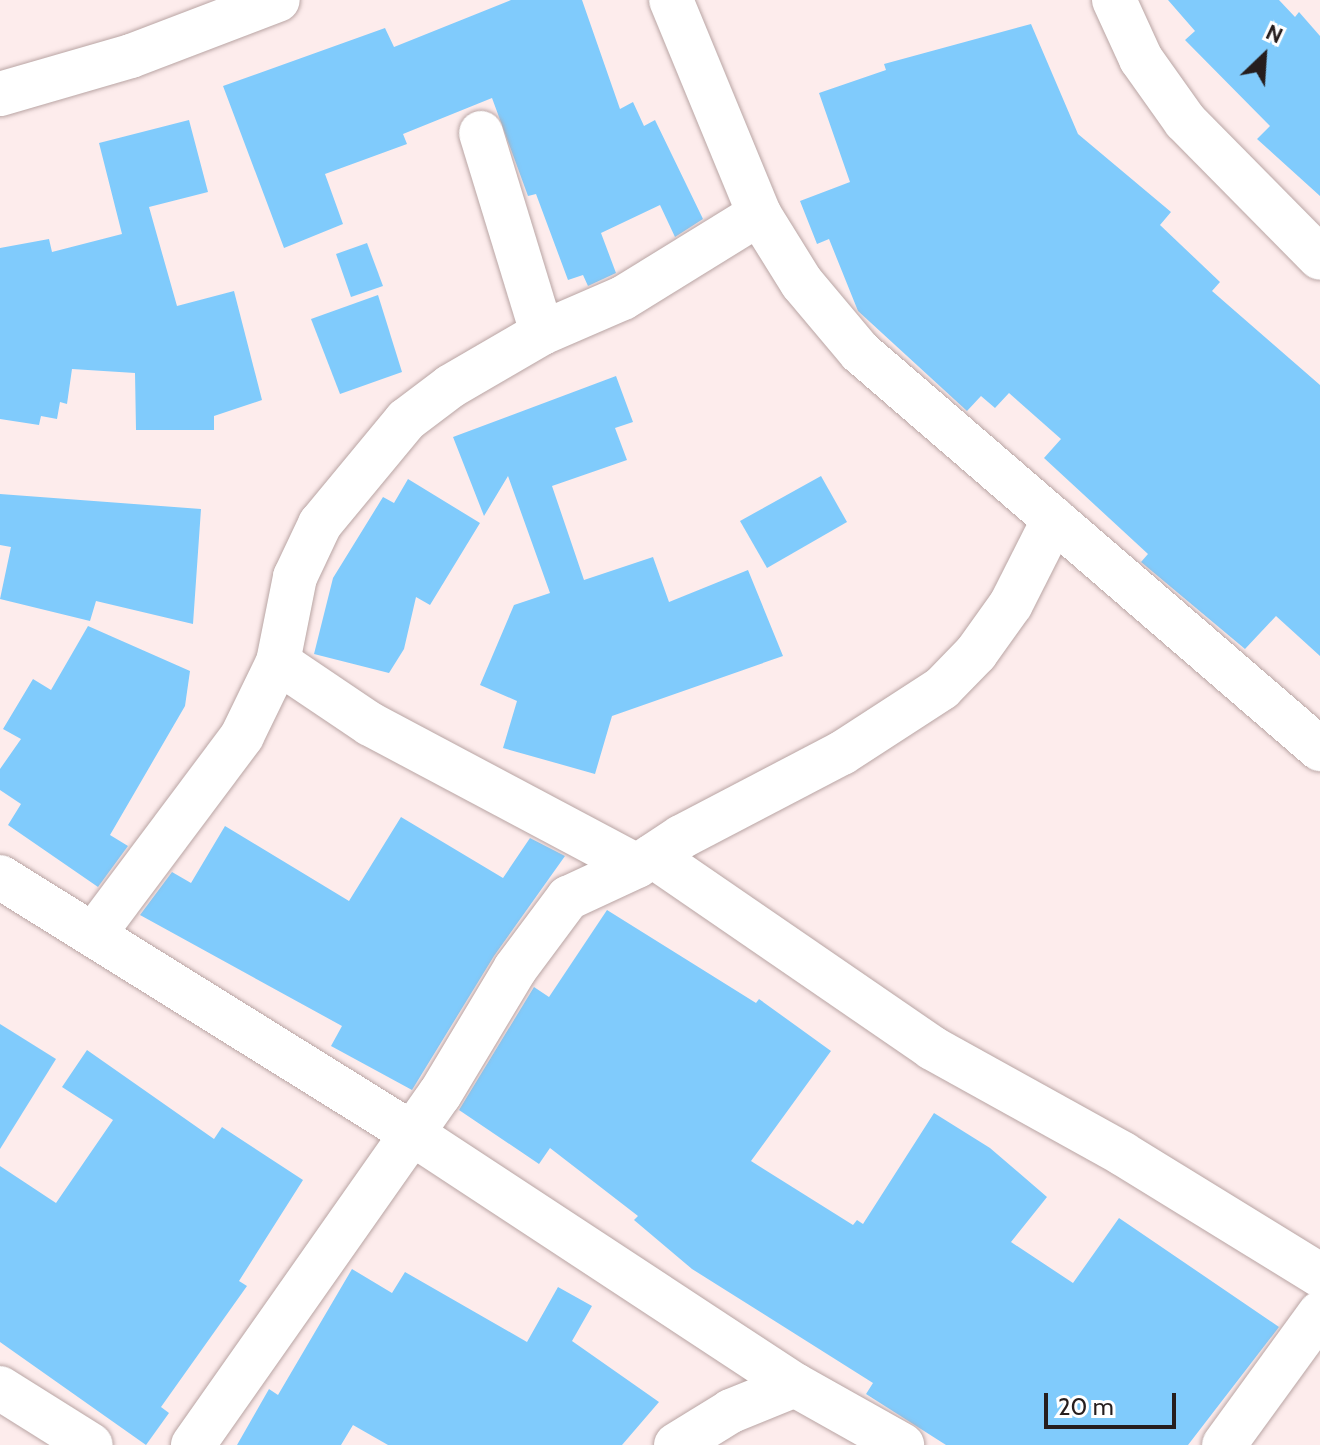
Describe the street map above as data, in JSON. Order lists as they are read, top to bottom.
{
  "scale_bar": "20 m",
  "north": "top right"
}
